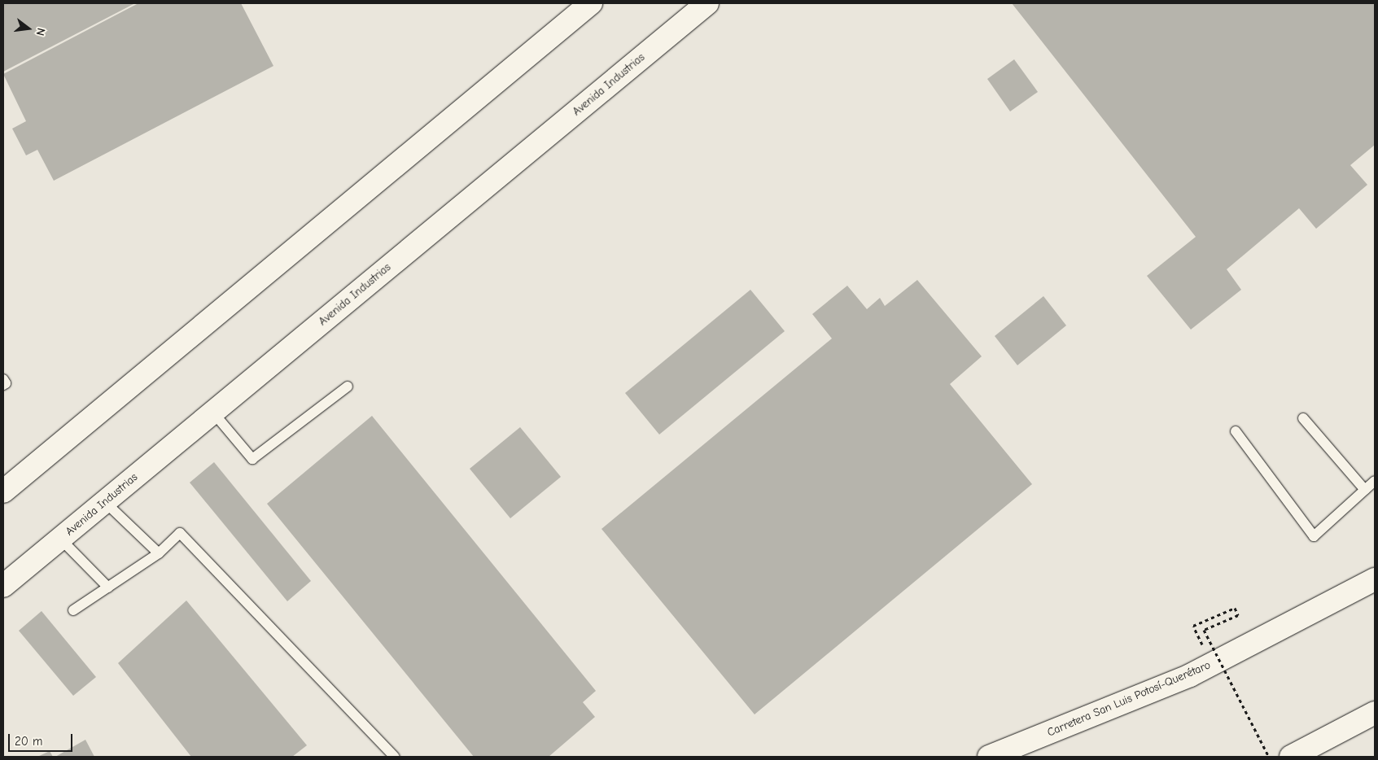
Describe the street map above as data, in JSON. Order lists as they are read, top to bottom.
{
  "streets": {
    "main road": ["Avenida Industrias", "Carretera San Luis Potosí-Querétaro"]
  },
  "scale_bar": "20 m",
  "north": "right"
}
